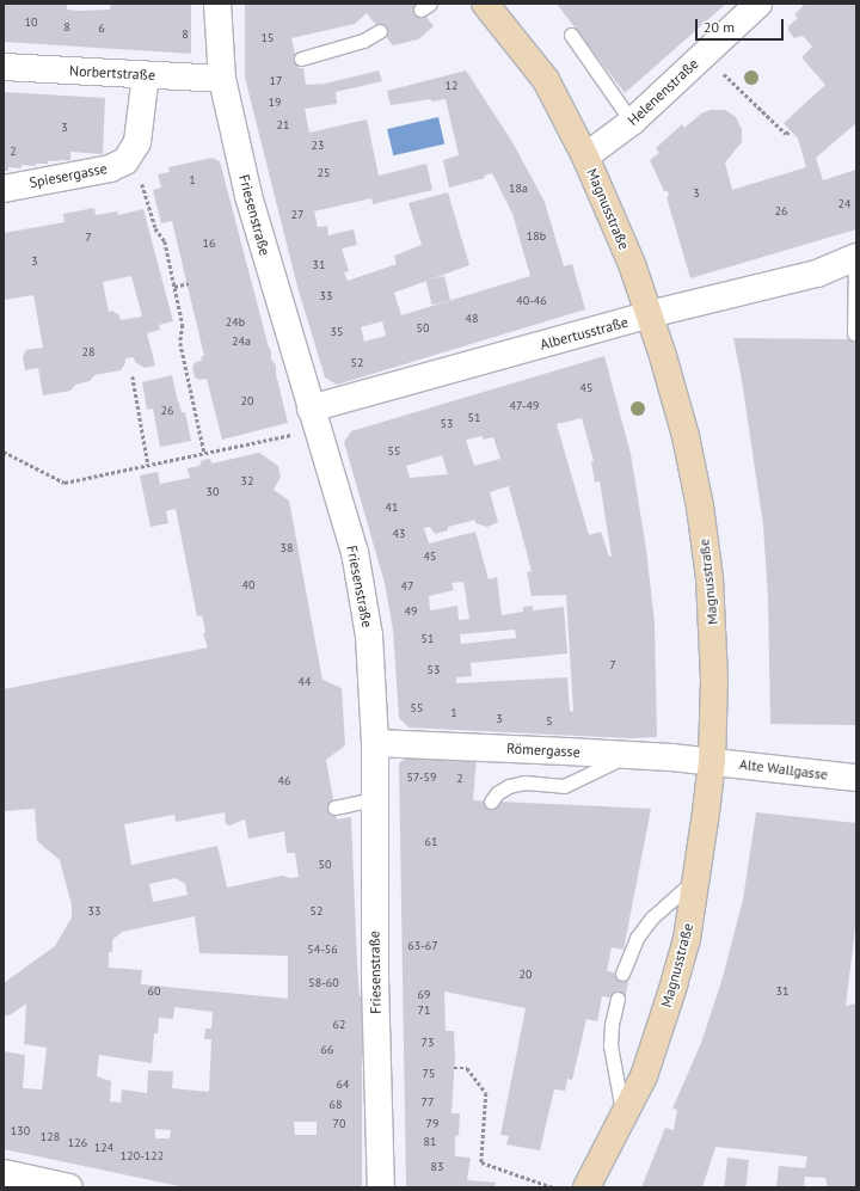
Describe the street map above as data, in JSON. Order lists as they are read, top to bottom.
{
  "streets": {
    "street": [
      "Norbertstraße",
      "Helenenstraße",
      "Spiesergasse",
      "Magnusstraße",
      "Friesenstraße",
      "Albertusstraße",
      "Römergasse",
      "Alte Wallgasse"
    ]
  },
  "crossings": [
    ["Norbertstraße", "Friesenstraße"],
    ["Helenenstraße", "Magnusstraße"],
    ["Magnusstraße", "Albertusstraße"],
    ["Magnusstraße", "Römergasse"],
    ["Magnusstraße", "Alte Wallgasse"],
    ["Friesenstraße", "Albertusstraße"],
    ["Friesenstraße", "Römergasse"],
    ["Römergasse", "Alte Wallgasse"]
  ],
  "house_numbers": [
    "10",
    "8",
    "6",
    "8",
    "15",
    "17",
    "12",
    "19",
    "21",
    "3",
    "23",
    "2",
    "25",
    "1",
    "18a",
    "3",
    "24",
    "26",
    "27",
    "18b",
    "7",
    "16",
    "3",
    "31",
    "33",
    "40-46",
    "48",
    "24b",
    "50",
    "35",
    "24a",
    "28",
    "52",
    "45",
    "20",
    "47-49",
    "26",
    "51",
    "53",
    "55",
    "32",
    "30",
    "41",
    "43",
    "38",
    "45",
    "40",
    "47",
    "49",
    "51",
    "7",
    "53",
    "44",
    "55",
    "1",
    "3",
    "5",
    "57-59",
    "2",
    "46",
    "61",
    "50",
    "33",
    "52",
    "63-67",
    "54-56",
    "20",
    "58-60",
    "60",
    "31",
    "69",
    "71",
    "62",
    "73",
    "66",
    "75",
    "64",
    "77",
    "68",
    "70",
    "79",
    "130",
    "128",
    "81",
    "126",
    "124",
    "120-122",
    "83"
  ],
  "scale_bar": "20 m"
}
